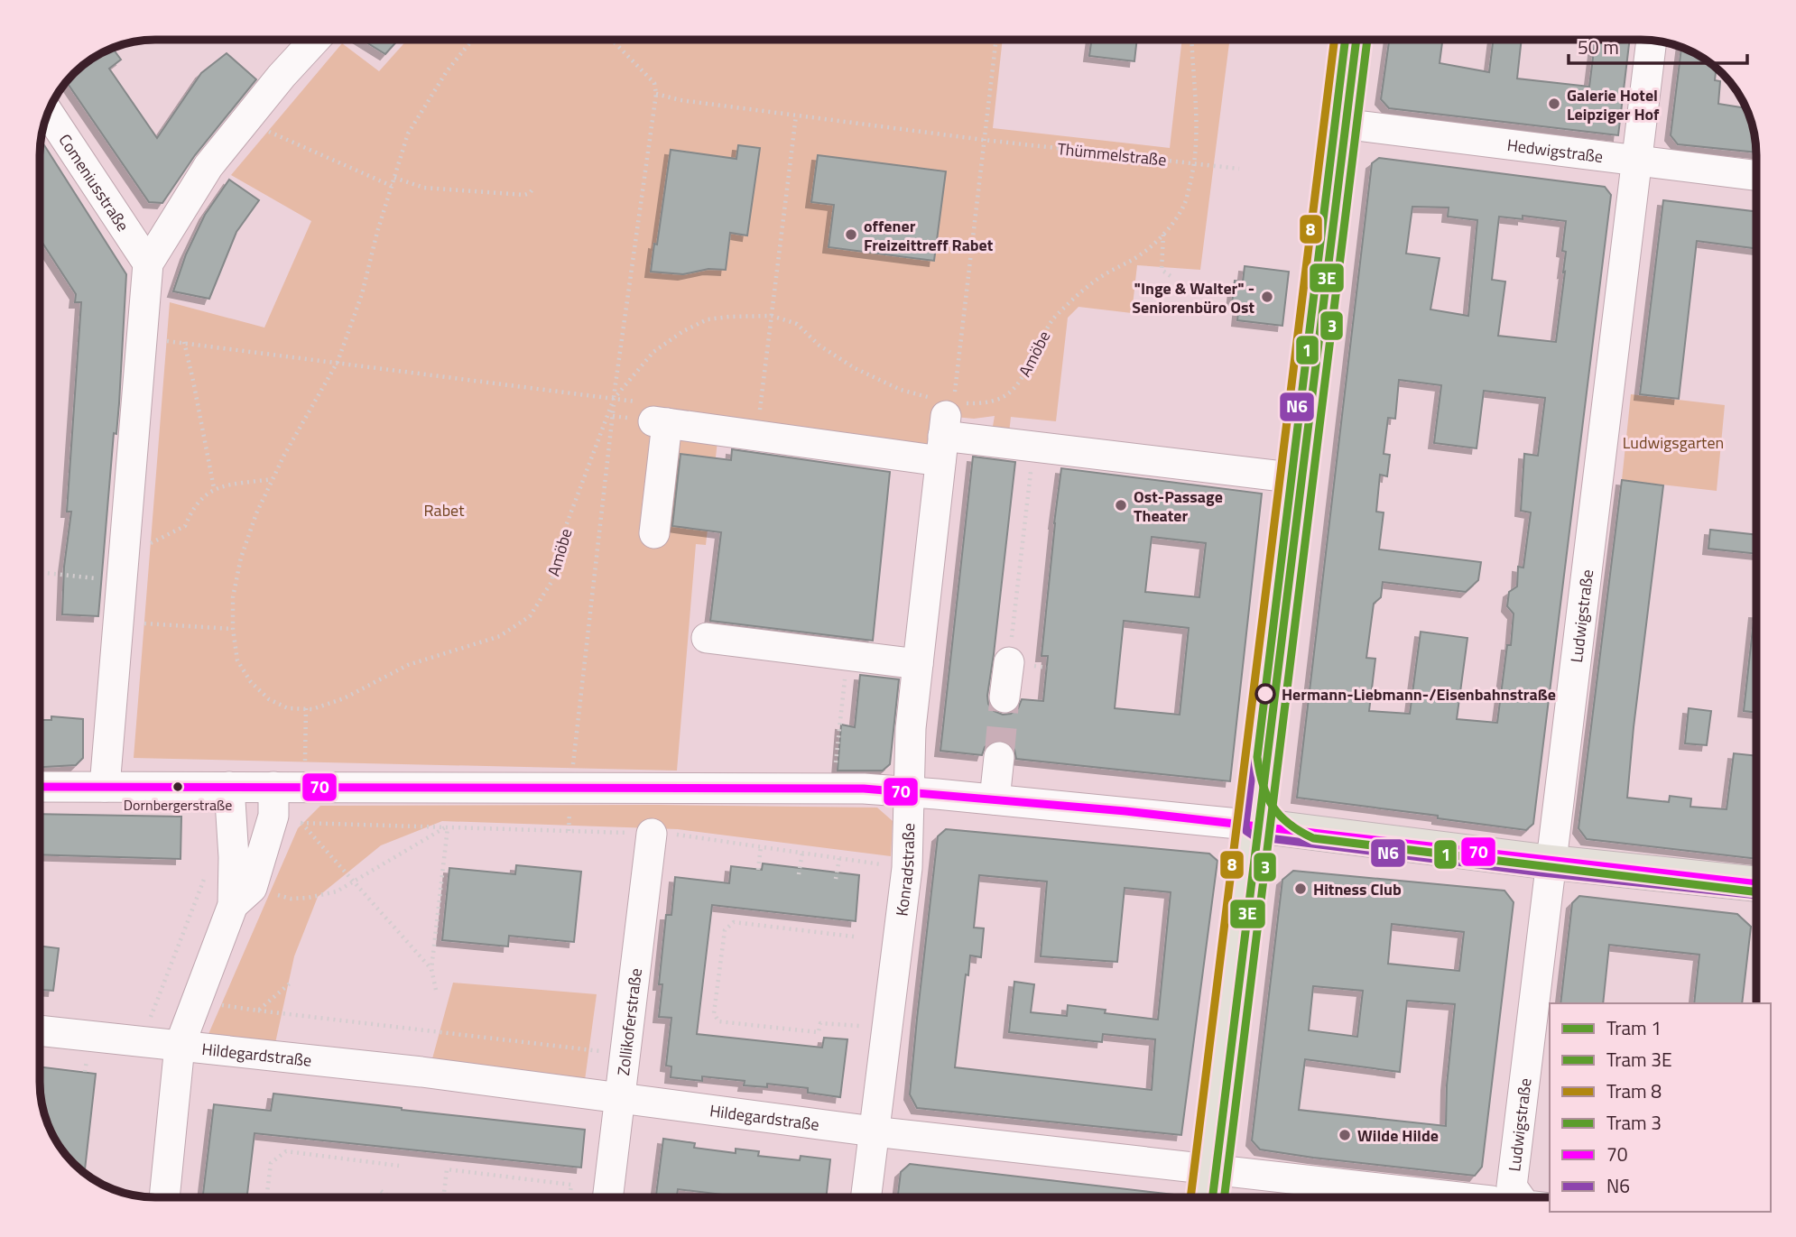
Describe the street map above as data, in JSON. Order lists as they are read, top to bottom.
{
  "streets": {
    "street": [
      "Hedwigstraße",
      "Comeniusstraße",
      "Ludwigstraße",
      "Konradstraße",
      "Zollikoferstraße",
      "Hildegardstraße"
    ],
    "path": ["Thümmelstraße", "Amöbe"]
  },
  "crossings": [
    ["Hedwigstraße", "Ludwigstraße"],
    ["Thümmelstraße", "Amöbe"],
    ["Amöbe", "Konradstraße"],
    ["Konradstraße", "Hildegardstraße"],
    ["Zollikoferstraße", "Hildegardstraße"]
  ],
  "parks": ["Ludwigsgarten", "Rabet"],
  "places": [
    "Galerie Hotel Leipziger Hof",
    "offener Freizeittreff Rabet",
    "\"Inge & Walter\" - Seniorenbüro Ost",
    "Ost-Passage Theater",
    "Hermann-Liebmann-/Eisenbahnstraße",
    "Dornbergerstraße",
    "Hitness Club",
    "Wilde Hilde"
  ],
  "lines": [
    "tram line 1",
    "tram line 3E",
    "tram line 8",
    "tram line 3",
    "transit line N6",
    "transit line 70"
  ],
  "legend": [
    "Tram 1",
    "Tram 3E",
    "Tram 8",
    "Tram 3",
    "70",
    "N6"
  ],
  "scale_bar": "50 m"
}
